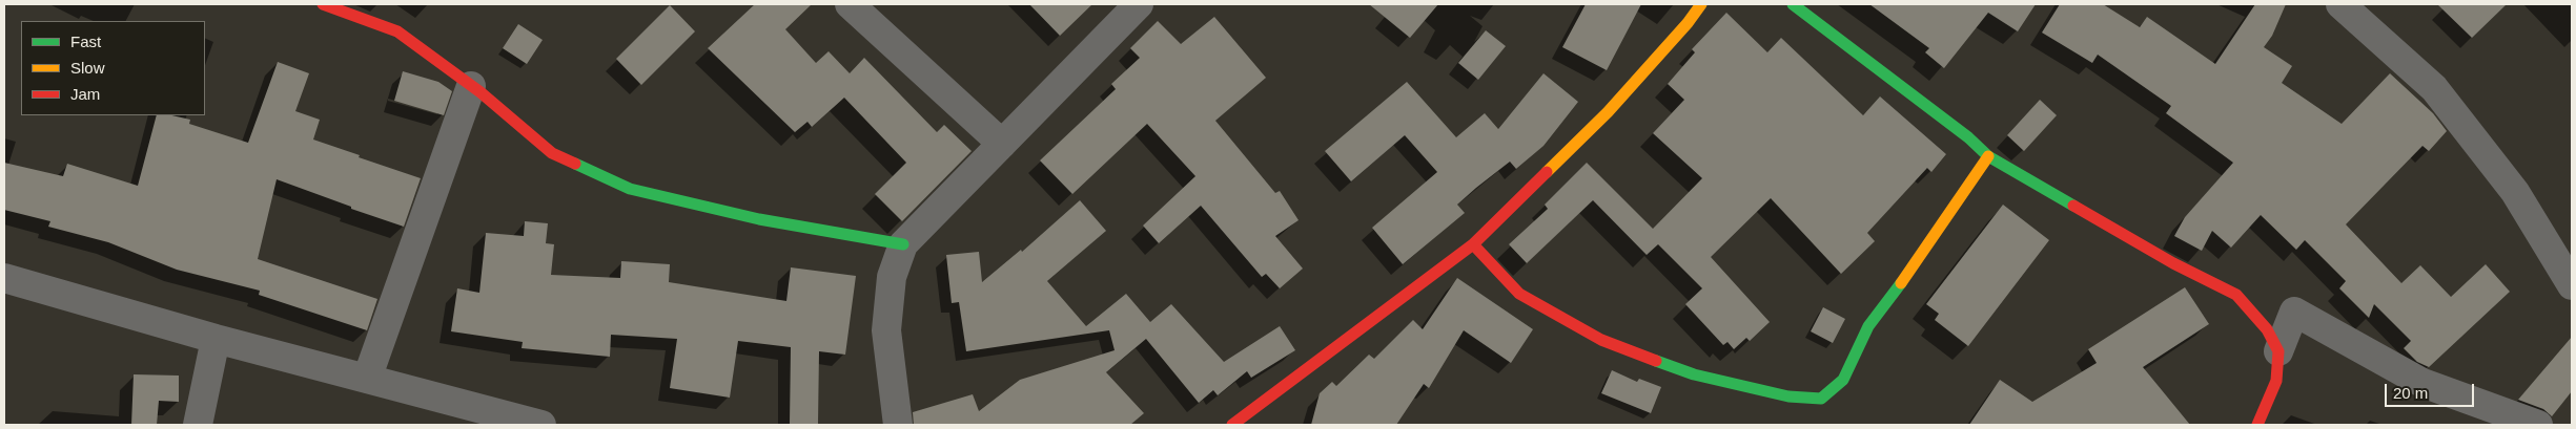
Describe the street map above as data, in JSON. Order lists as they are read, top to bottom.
{
  "legend": ["Fast", "Slow", "Jam"],
  "scale_bar": "20 m"
}
